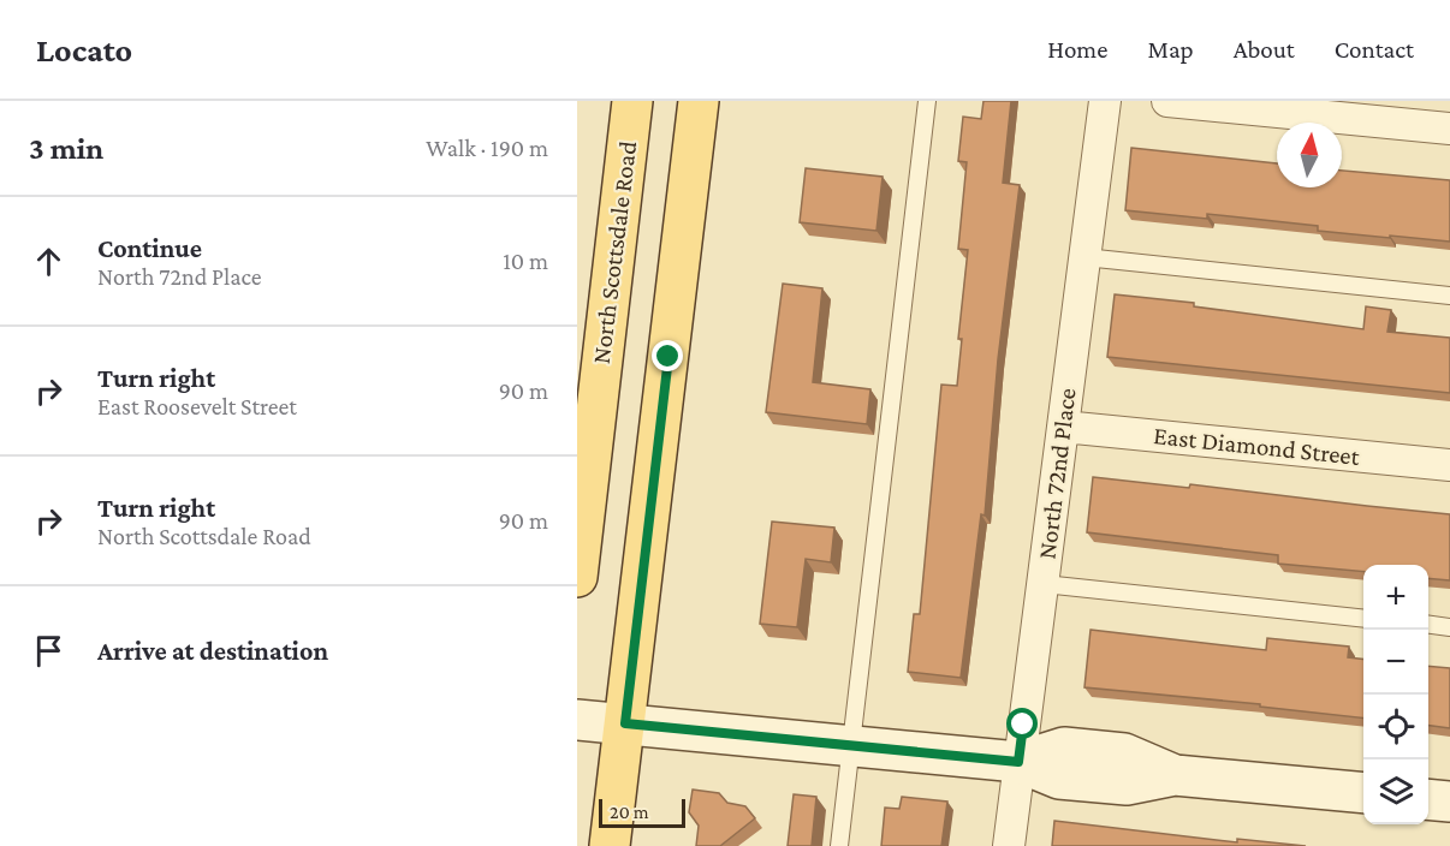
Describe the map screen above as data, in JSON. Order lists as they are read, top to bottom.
{
  "streets": {
    "main road": ["North Scottsdale Road"],
    "street": ["East Diamond Street", "North 72nd Place"]
  },
  "crossings": [
    ["East Diamond Street", "North 72nd Place"]
  ],
  "scale_bar": "20 m",
  "north": "top",
  "page": {
    "header": "Locato",
    "nav": [
      "Home",
      "Map",
      "About",
      "Contact"
    ],
    "heading": ["3 min", "Walk · 190 m"],
    "list": [
      ["Continue", "North 72nd Place", "10 m"],
      ["Turn right", "East Roosevelt Street", "90 m"],
      ["Turn right", "North Scottsdale Road", "90 m"],
      "Arrive at destination"
    ],
    "map_buttons": ["+", "−"],
    "scale": "20 m"
  }
}
